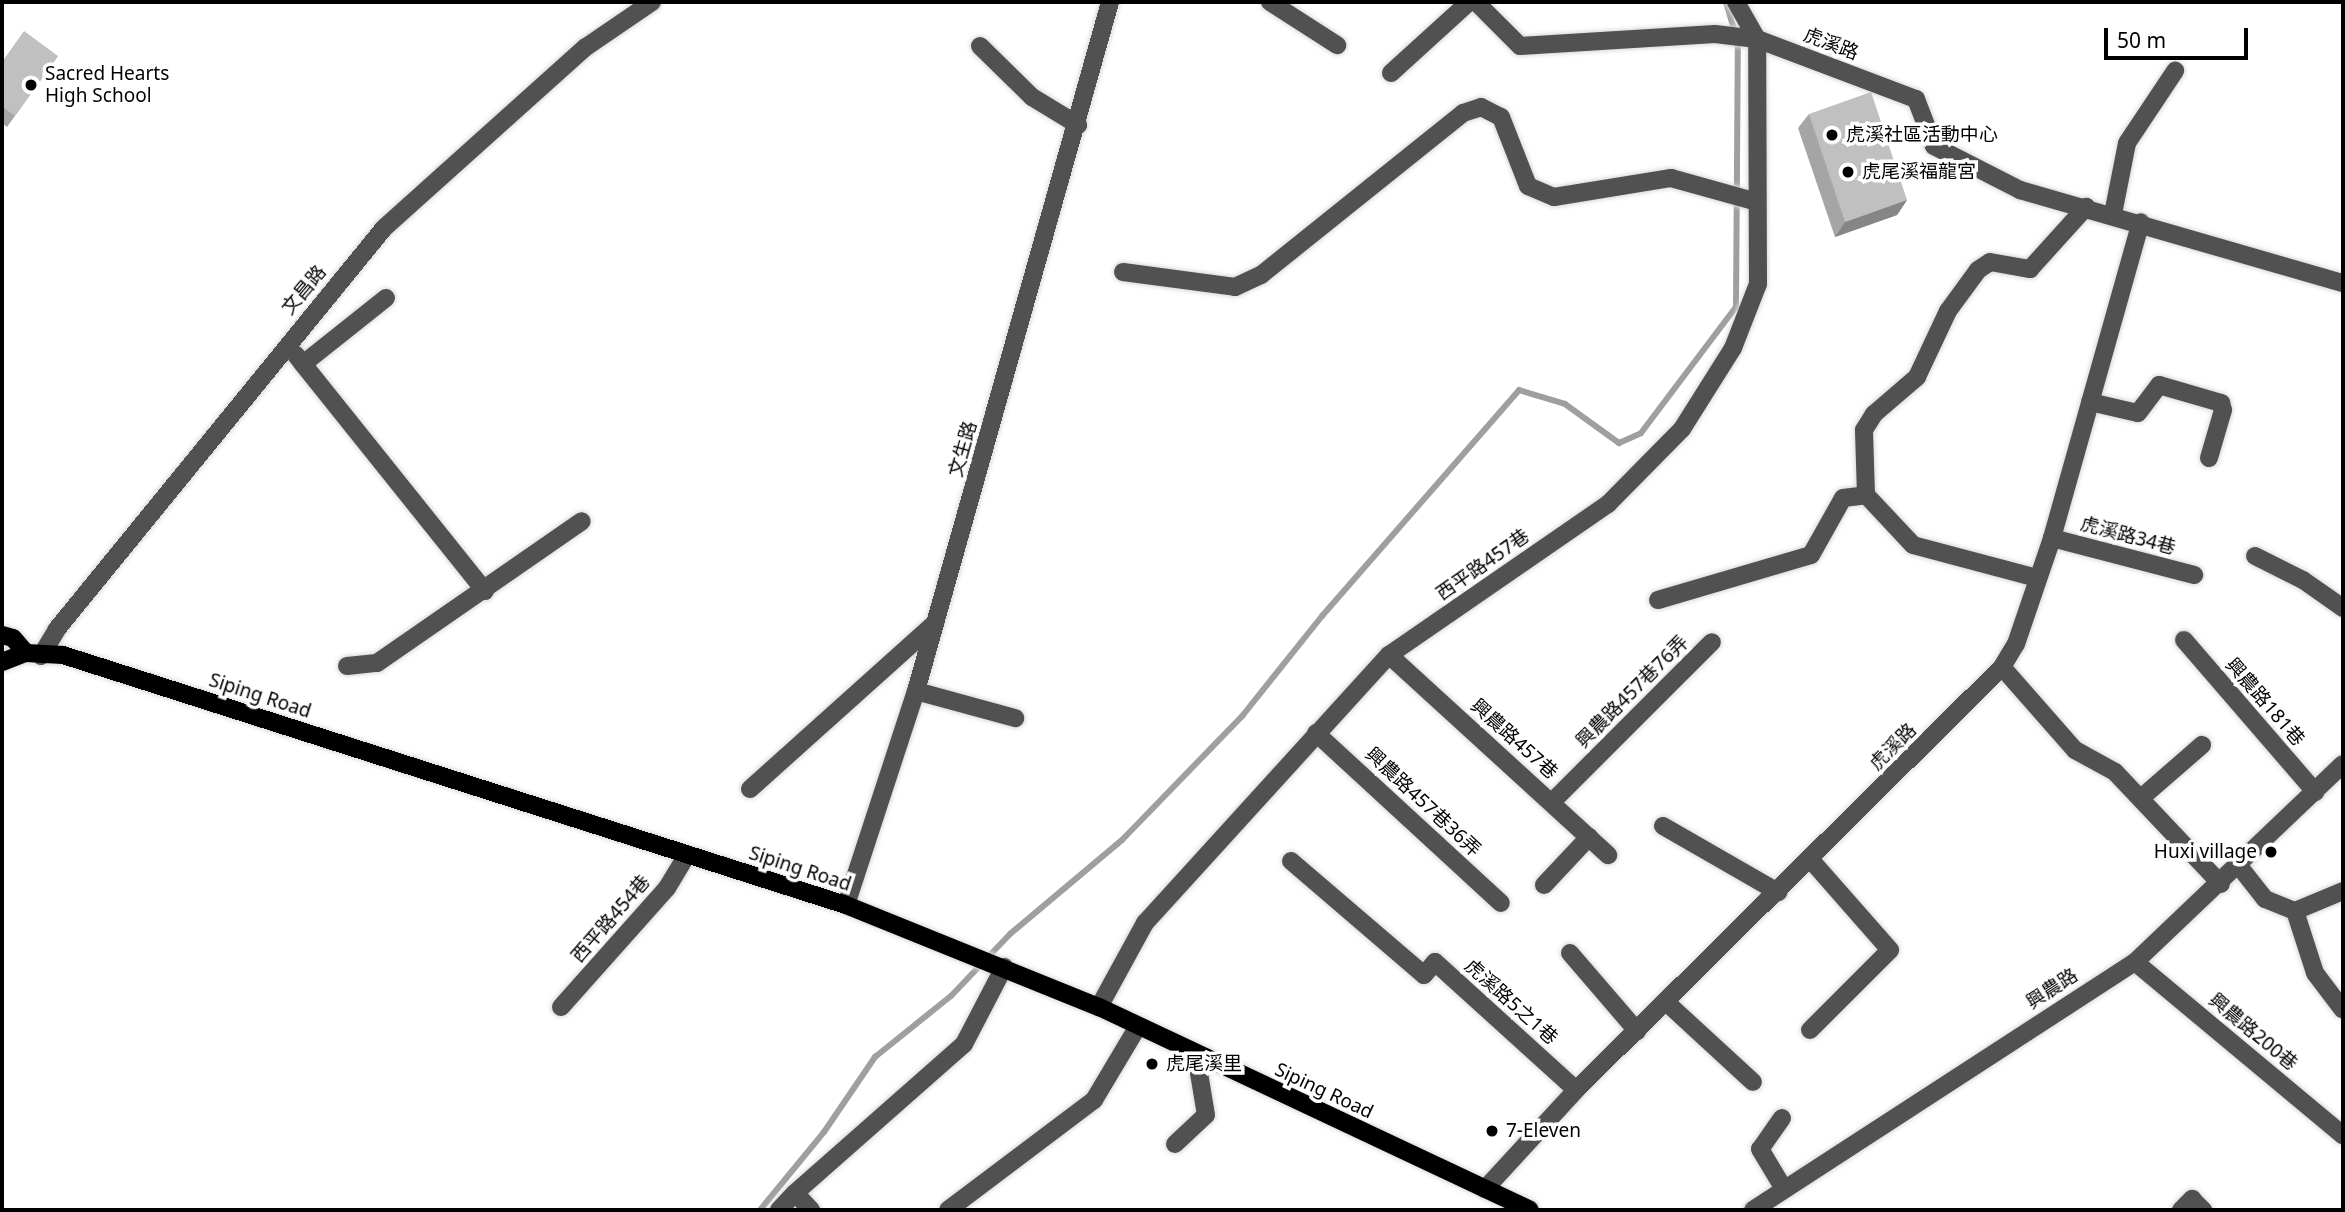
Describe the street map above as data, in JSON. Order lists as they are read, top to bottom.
{
  "streets": {
    "main road": ["Siping Road"],
    "street": [
      "虎溪路",
      "文昌路",
      "文生路",
      "虎溪路34巷",
      "西平路457巷",
      "興農路457巷76弄",
      "興農路181巷",
      "興農路457巷",
      "興農路457巷36弄",
      "西平路454巷",
      "興農路",
      "虎溪路5之1巷",
      "興農路200巷"
    ]
  },
  "crossings": [
    ["虎溪路", "虎溪路34巷"],
    ["虎溪路", "西平路457巷"],
    ["虎溪路", "Siping Road"],
    ["虎溪路", "虎溪路5之1巷"],
    ["文昌路", "Siping Road"],
    ["文生路", "Siping Road"],
    ["西平路457巷", "Siping Road"],
    ["西平路457巷", "興農路457巷"],
    ["西平路457巷", "興農路457巷36弄"],
    ["興農路457巷76弄", "興農路457巷"],
    ["Siping Road", "西平路454巷"],
    ["興農路181巷", "興農路"],
    ["興農路", "興農路200巷"]
  ],
  "places": [
    "Sacred Hearts High School",
    "虎溪社區活動中心",
    "虎尾溪福龍宮",
    "Huxi village",
    "虎尾溪里",
    "7-Eleven"
  ],
  "scale_bar": "50 m"
}
